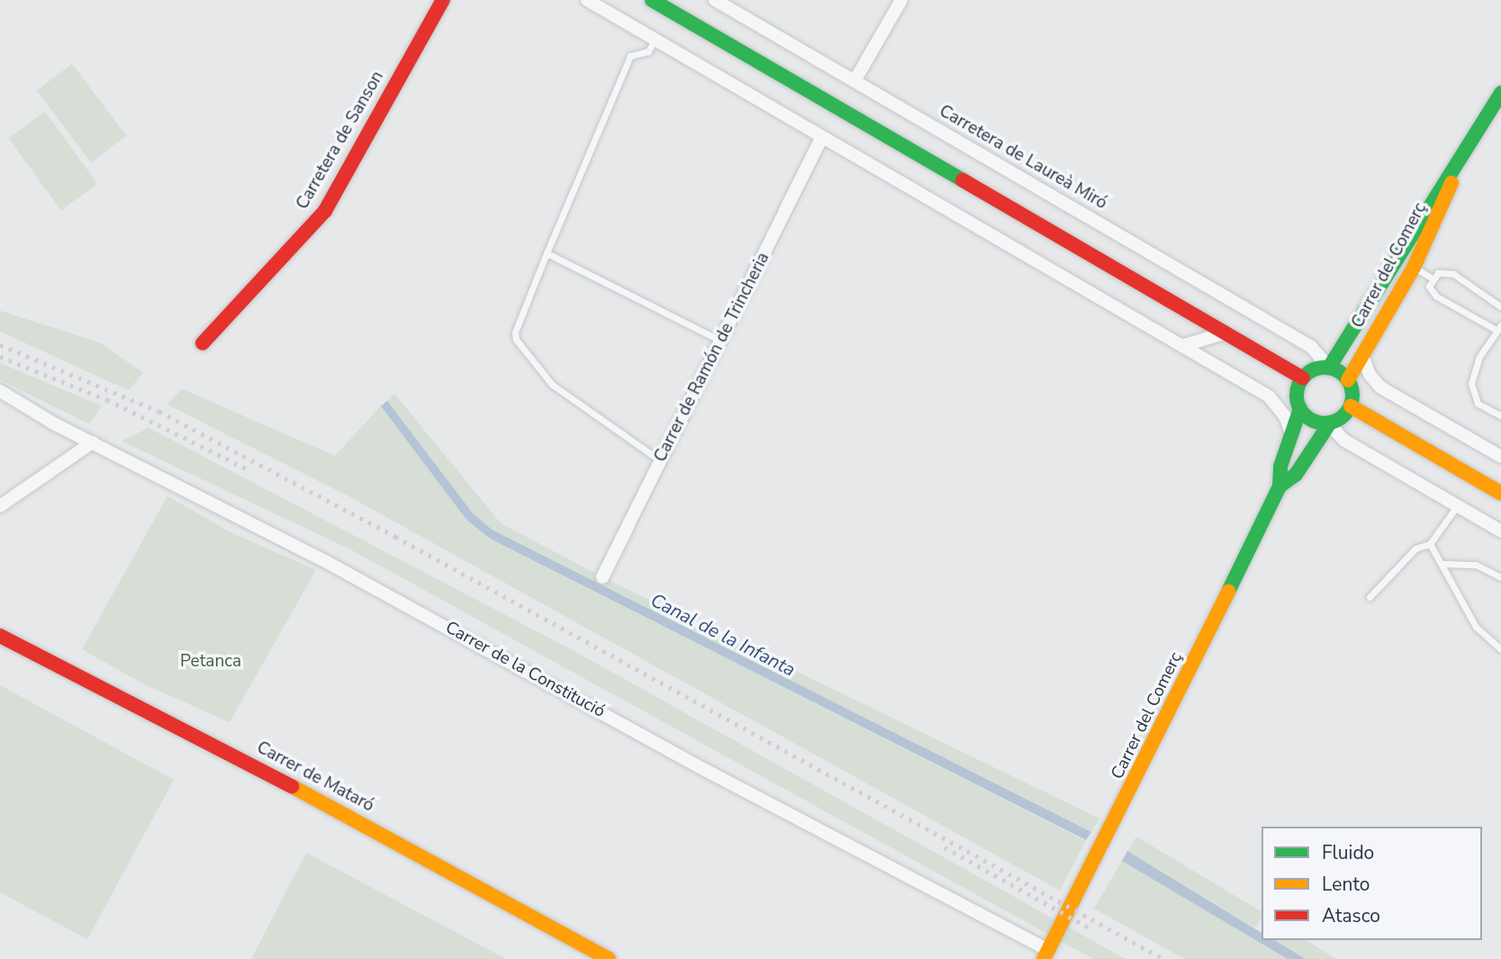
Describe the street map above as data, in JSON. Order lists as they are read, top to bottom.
{
  "streets": {
    "street": [
      "Carretera de Sanson",
      "Carretera de Laureà Miró",
      "Carrer del Comerç",
      "Carrer de Ramón de Trincheria",
      "Carrer de la Constitució",
      "Carrer de Mataró"
    ]
  },
  "crossings": [
    ["Carretera de Laureà Miró", "Carrer del Comerç"],
    ["Carrer del Comerç", "Carrer de la Constitució"]
  ],
  "water": ["Canal de la Infanta"],
  "parks": ["Petanca"],
  "legend": ["Fluido", "Lento", "Atasco"]
}
